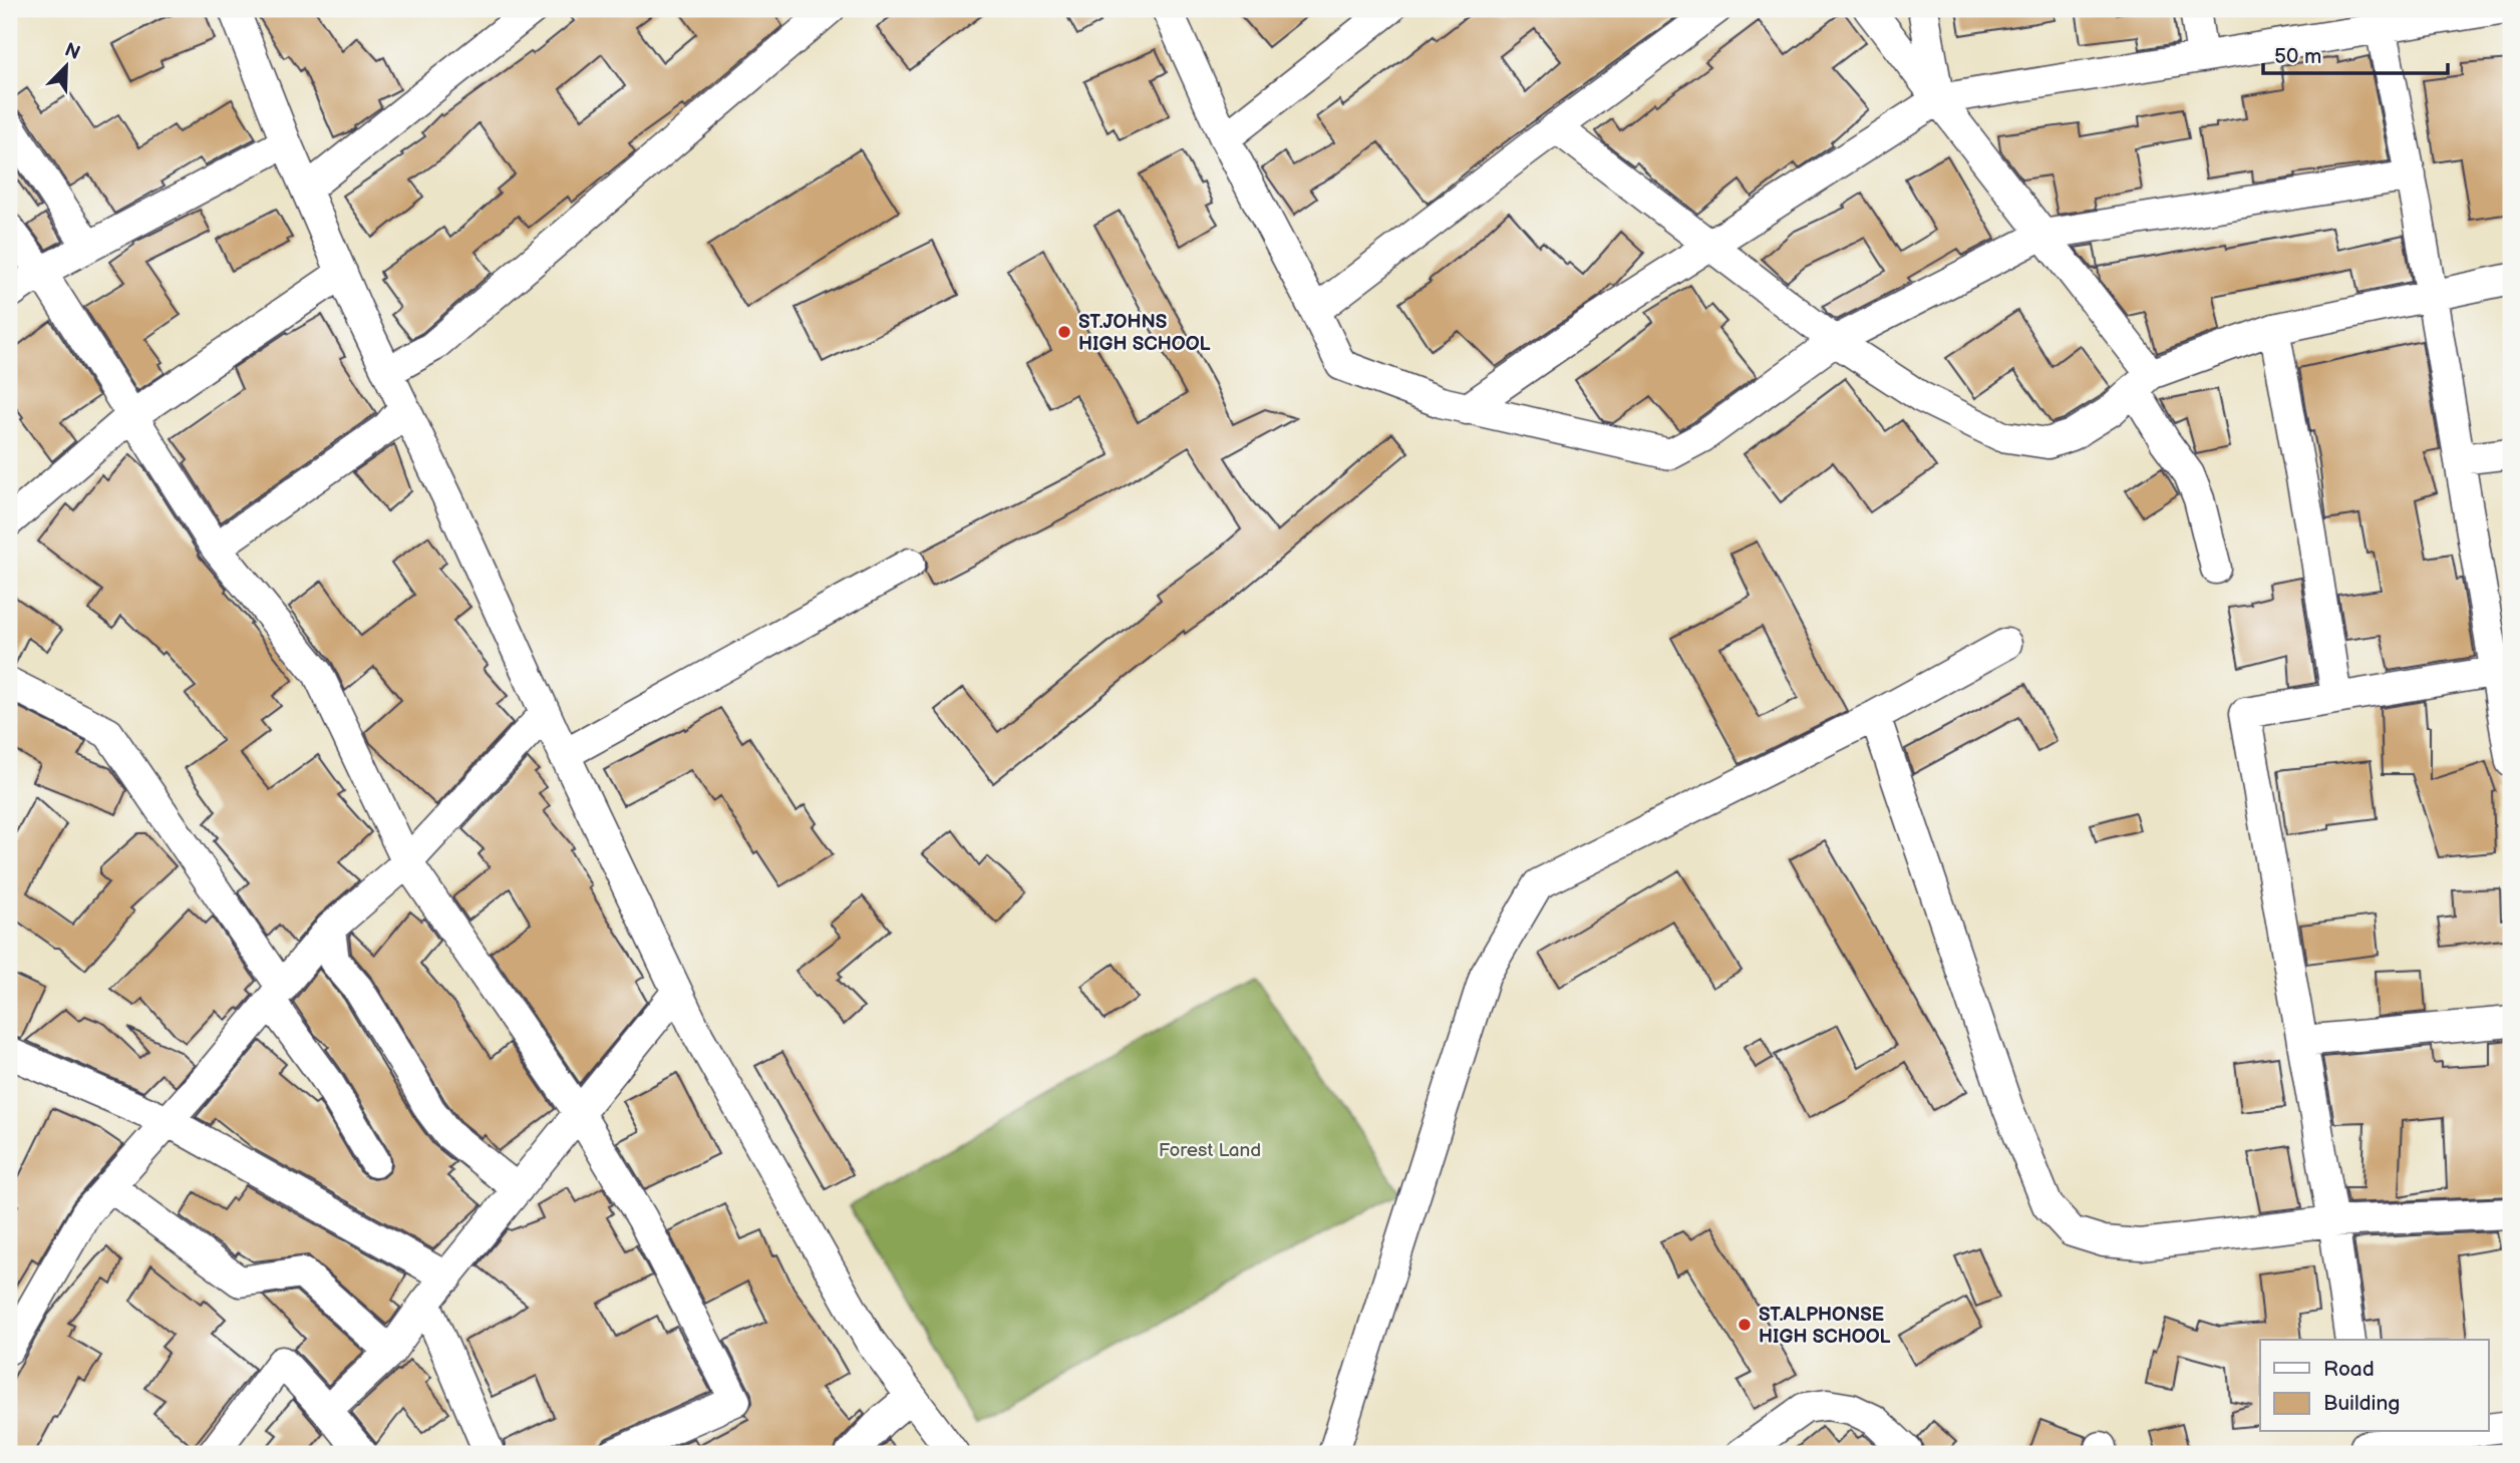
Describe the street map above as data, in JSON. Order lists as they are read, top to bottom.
{
  "parks": ["Forest Land"],
  "places": ["ST.JOHNS HIGH SCHOOL", "ST.ALPHONSE HIGH SCHOOL"],
  "legend": ["Road", "Building"],
  "scale_bar": "50 m",
  "north": "top right"
}
